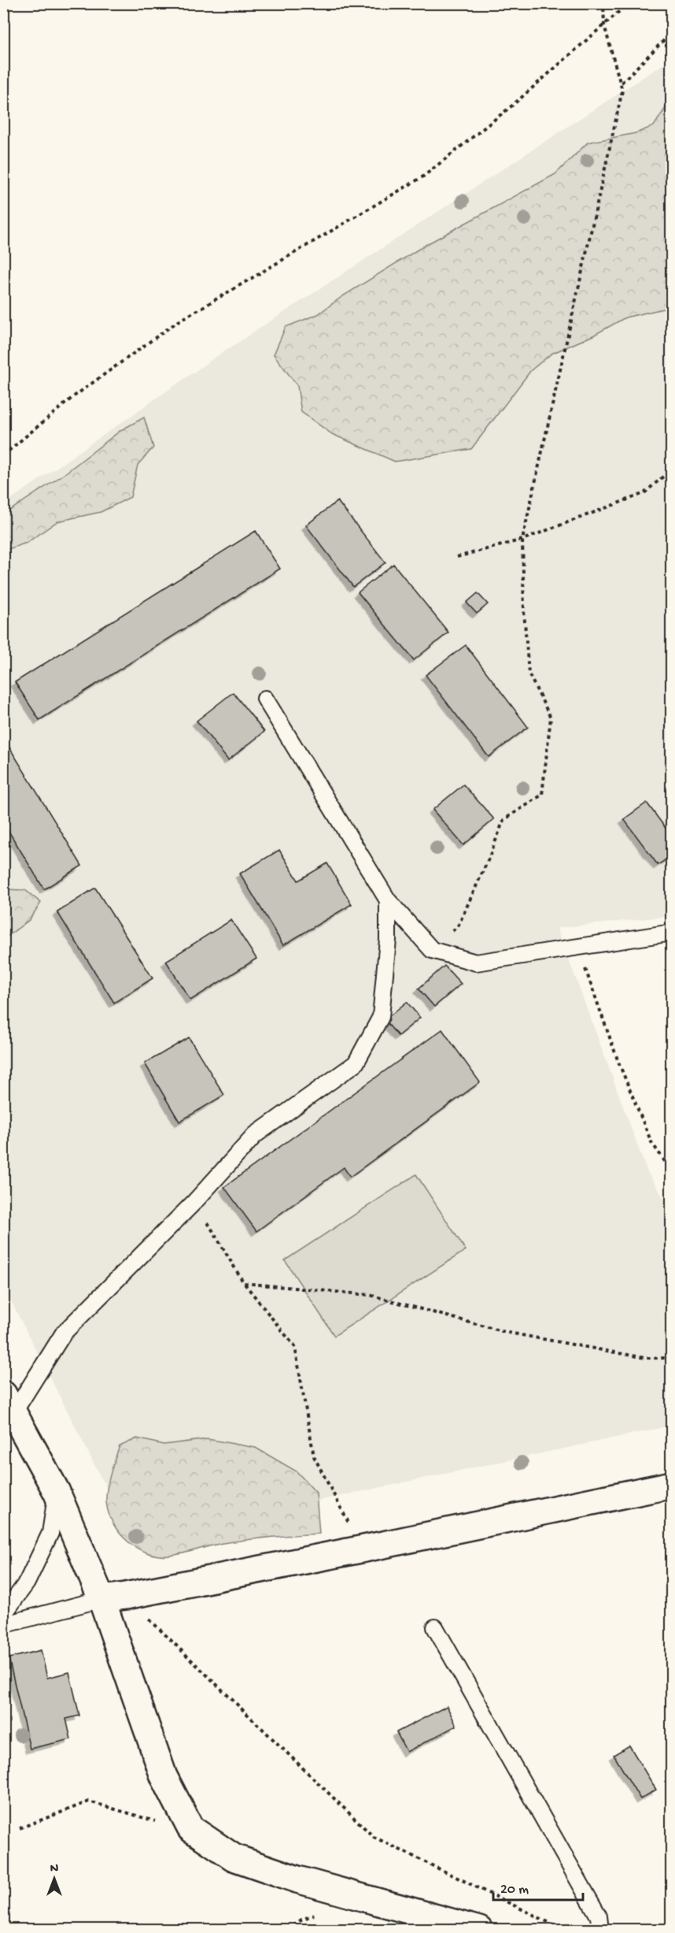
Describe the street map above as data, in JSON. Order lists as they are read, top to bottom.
{
  "scale_bar": "20 m",
  "north": "top"
}
